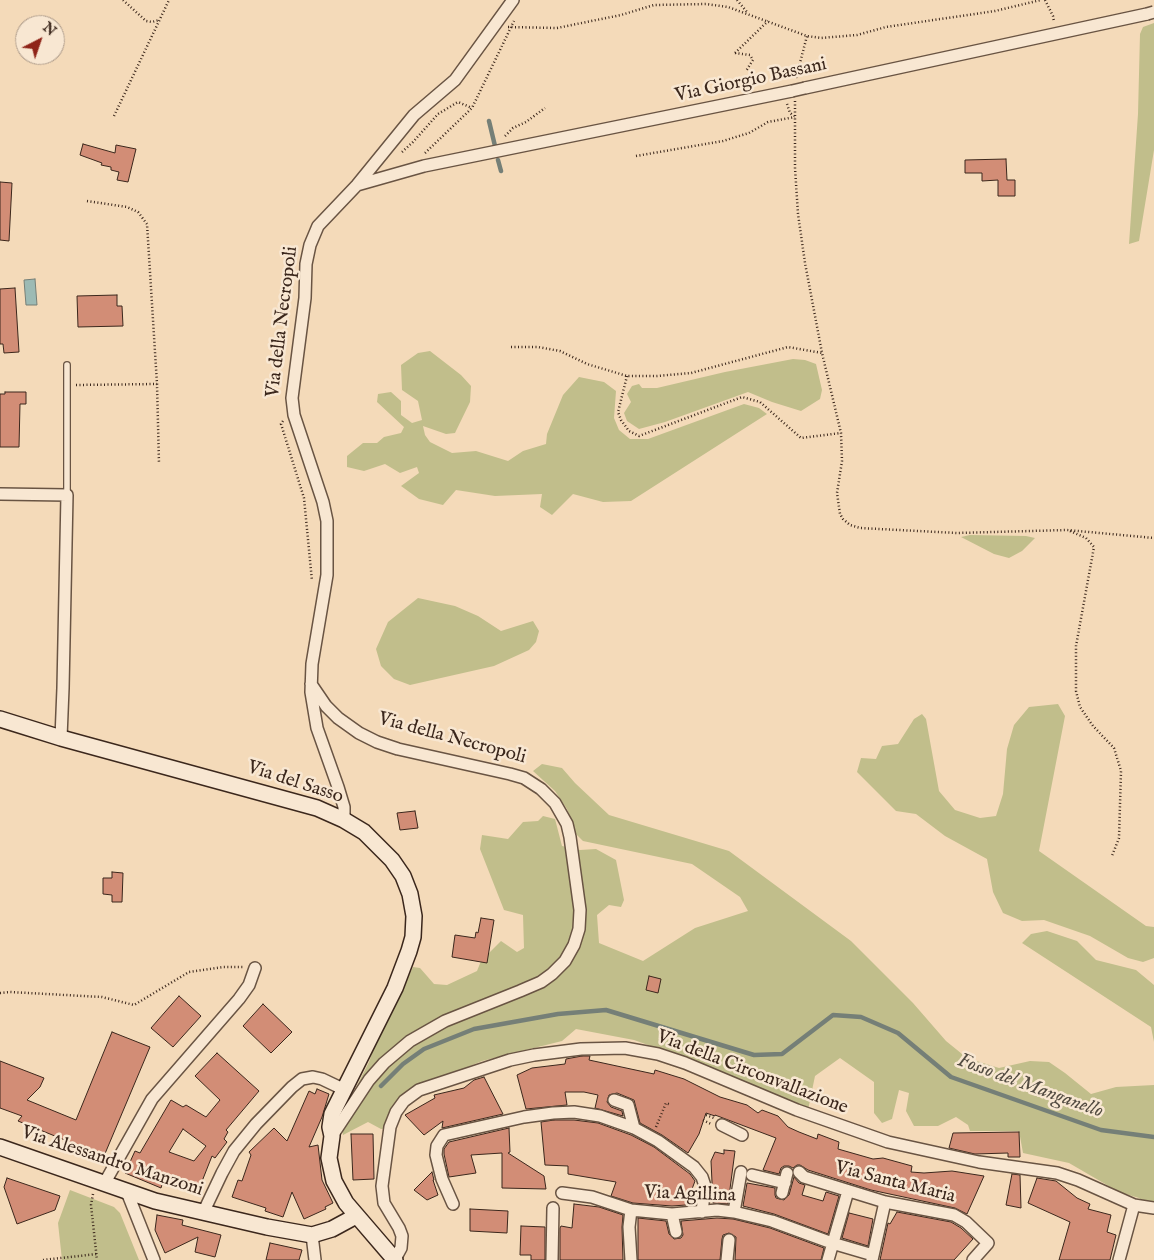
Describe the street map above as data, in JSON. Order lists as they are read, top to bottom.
{
  "streets": {
    "street": [
      "Via Giorgio Bassani",
      "Via della Necropoli",
      "Via del Sasso",
      "Via della Circonvallazione",
      "Via Alessandro Manzoni",
      "Via Santa Maria",
      "Via Agillina"
    ]
  },
  "crossings": [
    ["Via Giorgio Bassani", "Via della Necropoli"],
    ["Via della Necropoli", "Via del Sasso"],
    ["Via della Necropoli", "Via della Circonvallazione"]
  ],
  "water": ["Fosso del Manganello"],
  "north": "top right"
}
